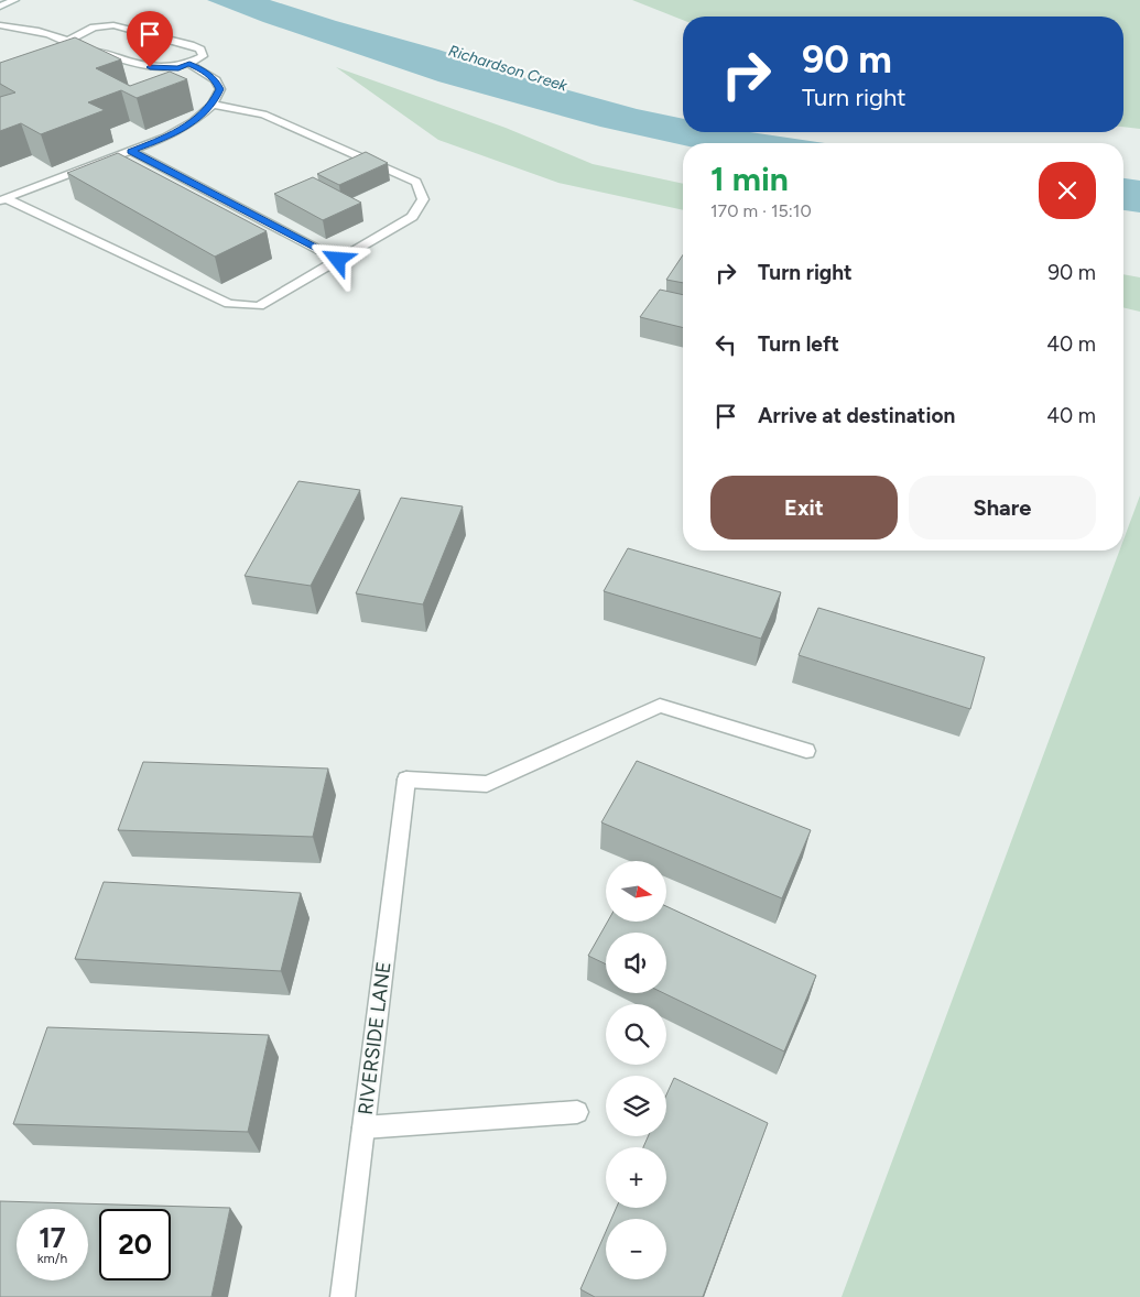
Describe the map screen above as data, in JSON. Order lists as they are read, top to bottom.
{
  "streets": {
    "street": ["RIVERSIDE LANE"]
  },
  "water": ["Richardson Creek"],
  "north": "right",
  "page": {
    "turn": ["90 m", "Turn right"],
    "heading": ["1 min", "170 m · 15:10"],
    "list": [
      {
        "name": "Turn right",
        "value": "90 m"
      },
      {
        "name": "Turn left",
        "value": "40 m"
      },
      {
        "name": "Arrive at destination",
        "value": "40 m"
      }
    ],
    "buttons": ["Exit", "Share"],
    "map_buttons": ["+", "−"],
    "speed": "17 km/h",
    "limit": "20"
  }
}
